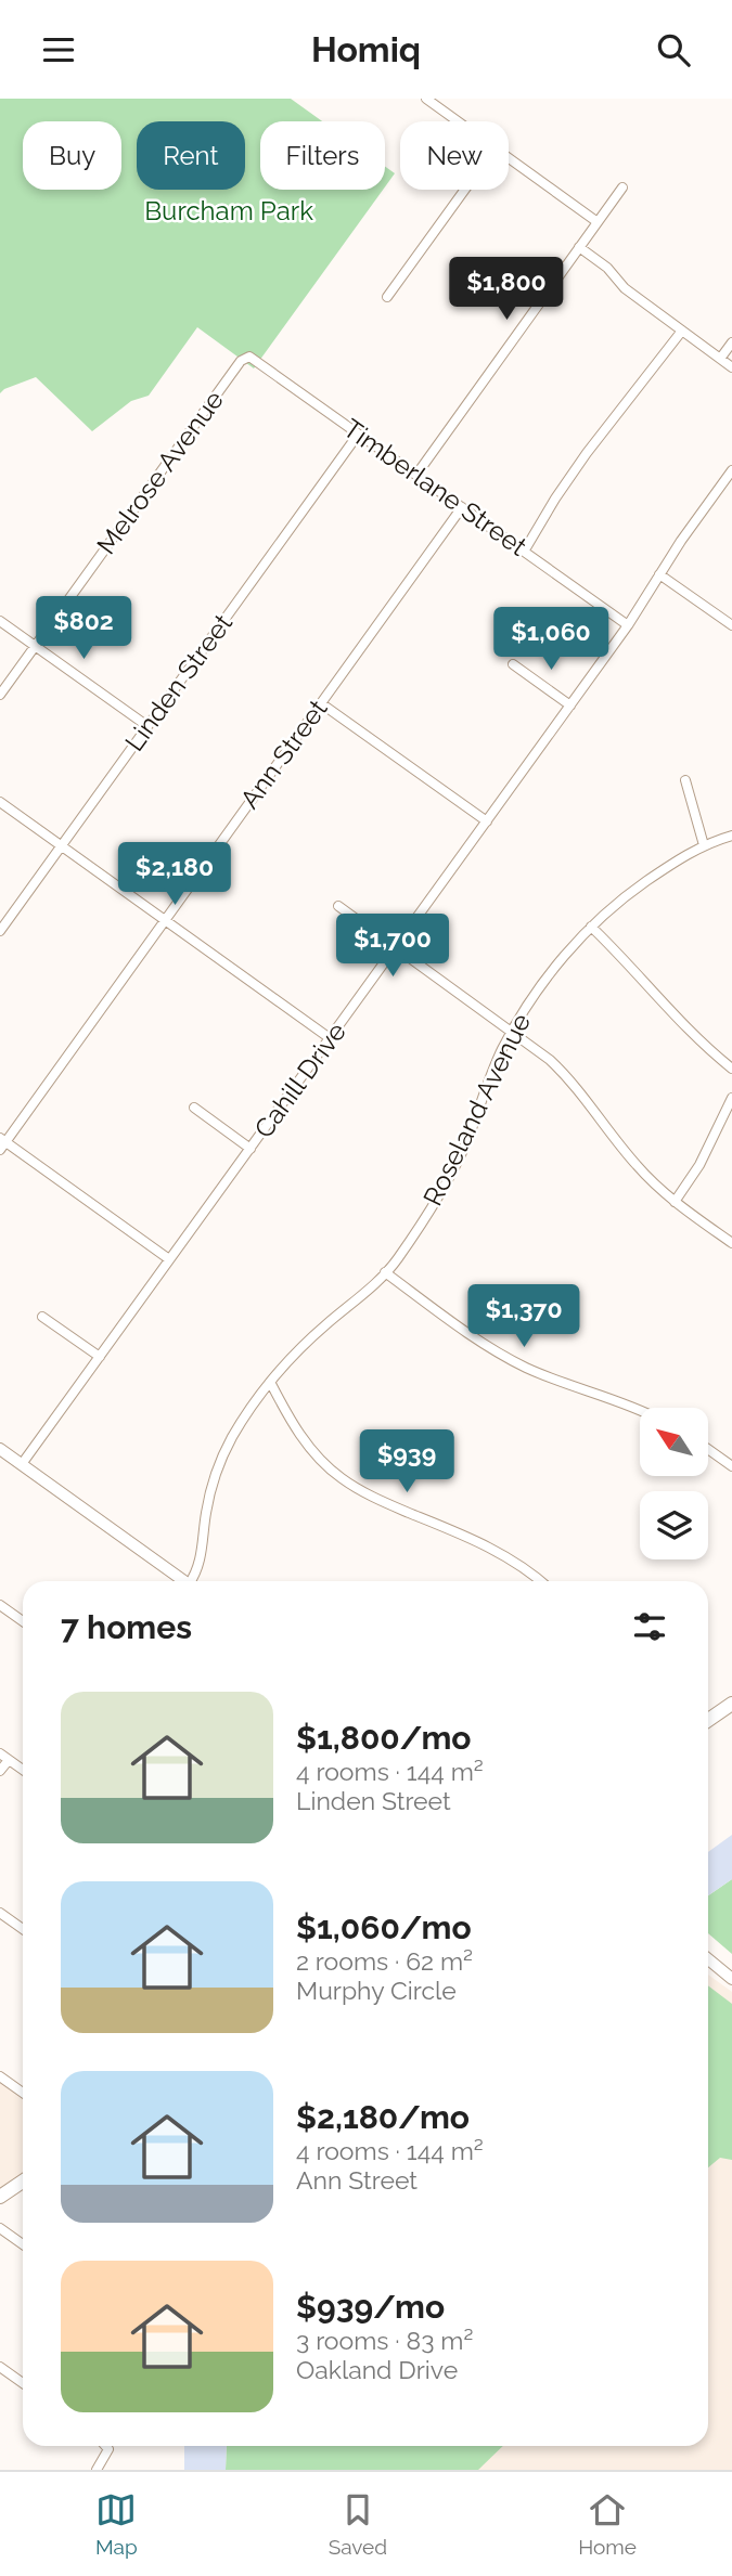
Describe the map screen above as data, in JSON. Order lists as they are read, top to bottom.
{
  "streets": {
    "street": [
      "Melrose Avenue",
      "Timberlane Street",
      "Linden Street",
      "Ann Street",
      "Cahill Drive",
      "Roseland Avenue"
    ]
  },
  "crossings": [
    ["Melrose Avenue", "Timberlane Street"],
    ["Timberlane Street", "Linden Street"],
    ["Timberlane Street", "Ann Street"],
    ["Timberlane Street", "Cahill Drive"]
  ],
  "parks": ["Burcham Park"],
  "north": "top left",
  "page": {
    "header": "Homiq",
    "chip": [
      "Buy",
      "Rent",
      "Filters",
      "New"
    ],
    "price": [
      "$1,800",
      "$802",
      "$1,060",
      "$2,180",
      "$1,700",
      "$1,370",
      "$939"
    ],
    "heading": "7 homes",
    "list": [
      {
        "name": "$1,800/mo",
        "note": "4 rooms · 144 m² · Linden Street"
      },
      {
        "name": "$1,060/mo",
        "note": "2 rooms · 62 m² · Murphy Circle"
      },
      {
        "name": "$2,180/mo",
        "note": "4 rooms · 144 m² · Ann Street"
      },
      {
        "name": "$939/mo",
        "note": "3 rooms · 83 m² · Oakland Drive"
      }
    ],
    "tabs": ["Map", "Saved", "Home"]
  }
}
